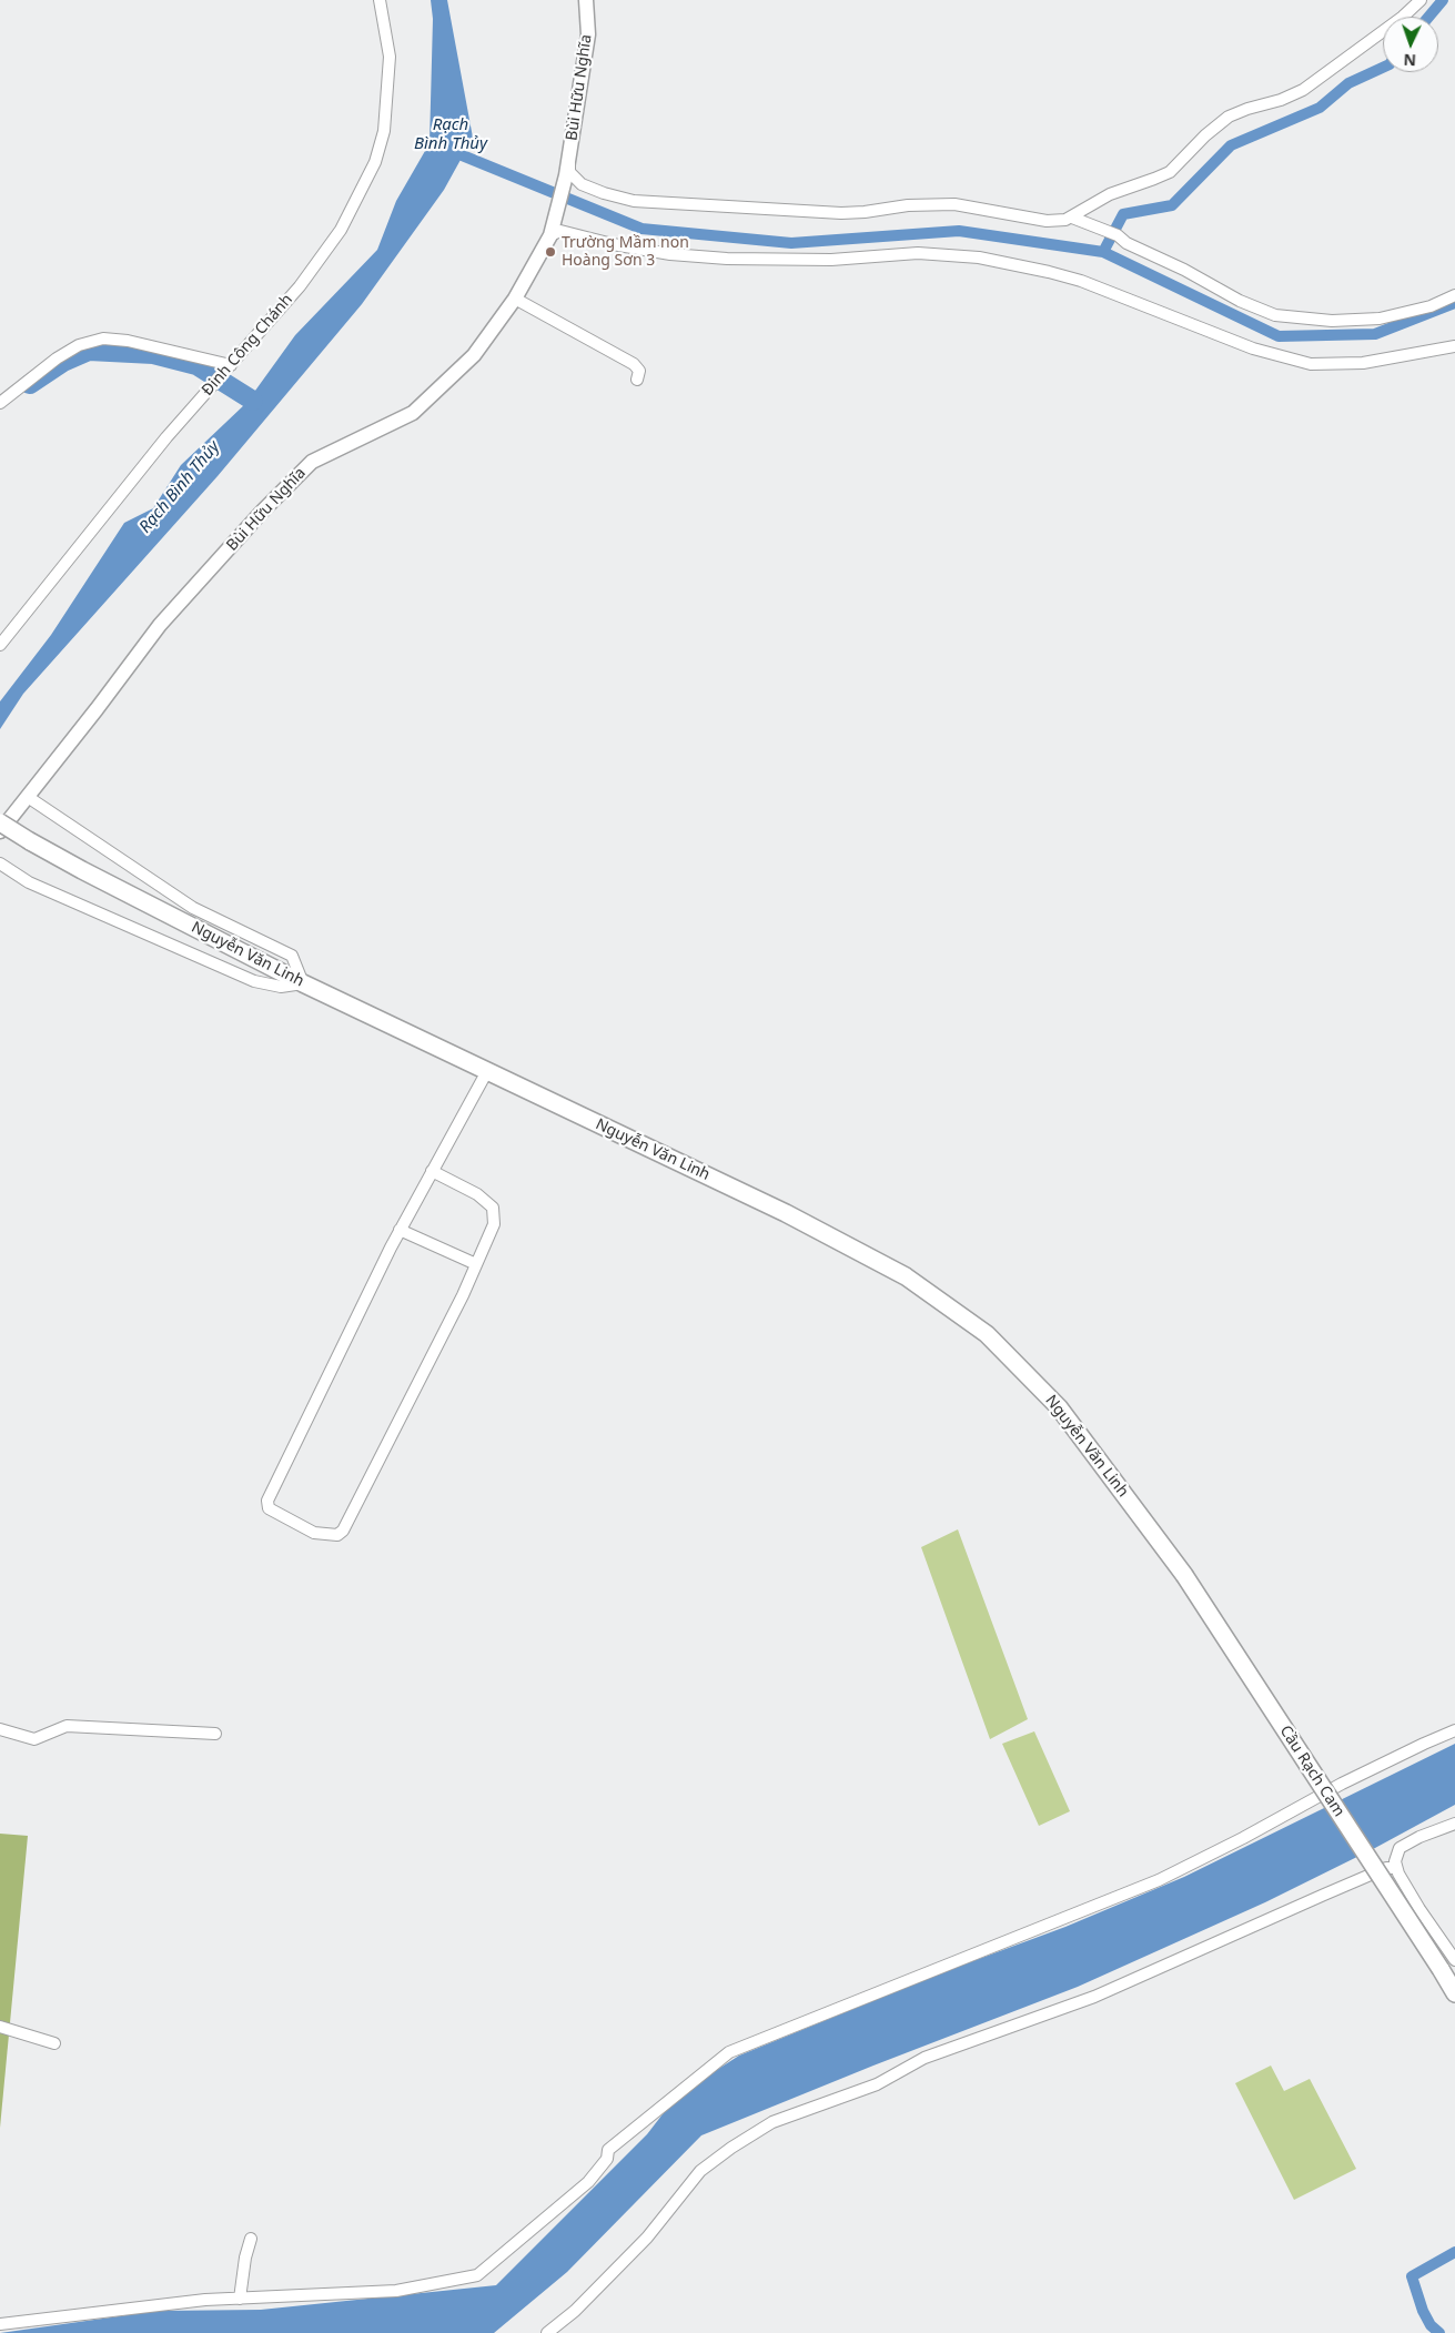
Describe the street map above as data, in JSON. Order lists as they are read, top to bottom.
{
  "streets": {
    "highway": ["Nguyễn Văn Linh", "Cầu Rạch Cam"],
    "main road": ["Bùi Hữu Nghĩa"],
    "street": ["Đinh Công Chánh"]
  },
  "crossings": [
    ["Nguyễn Văn Linh", "Cầu Rạch Cam"]
  ],
  "water": ["Rạch Bình Thủy"],
  "places": ["Trường Mầm non Hoàng Sơn 3"],
  "north": "bottom"
}
